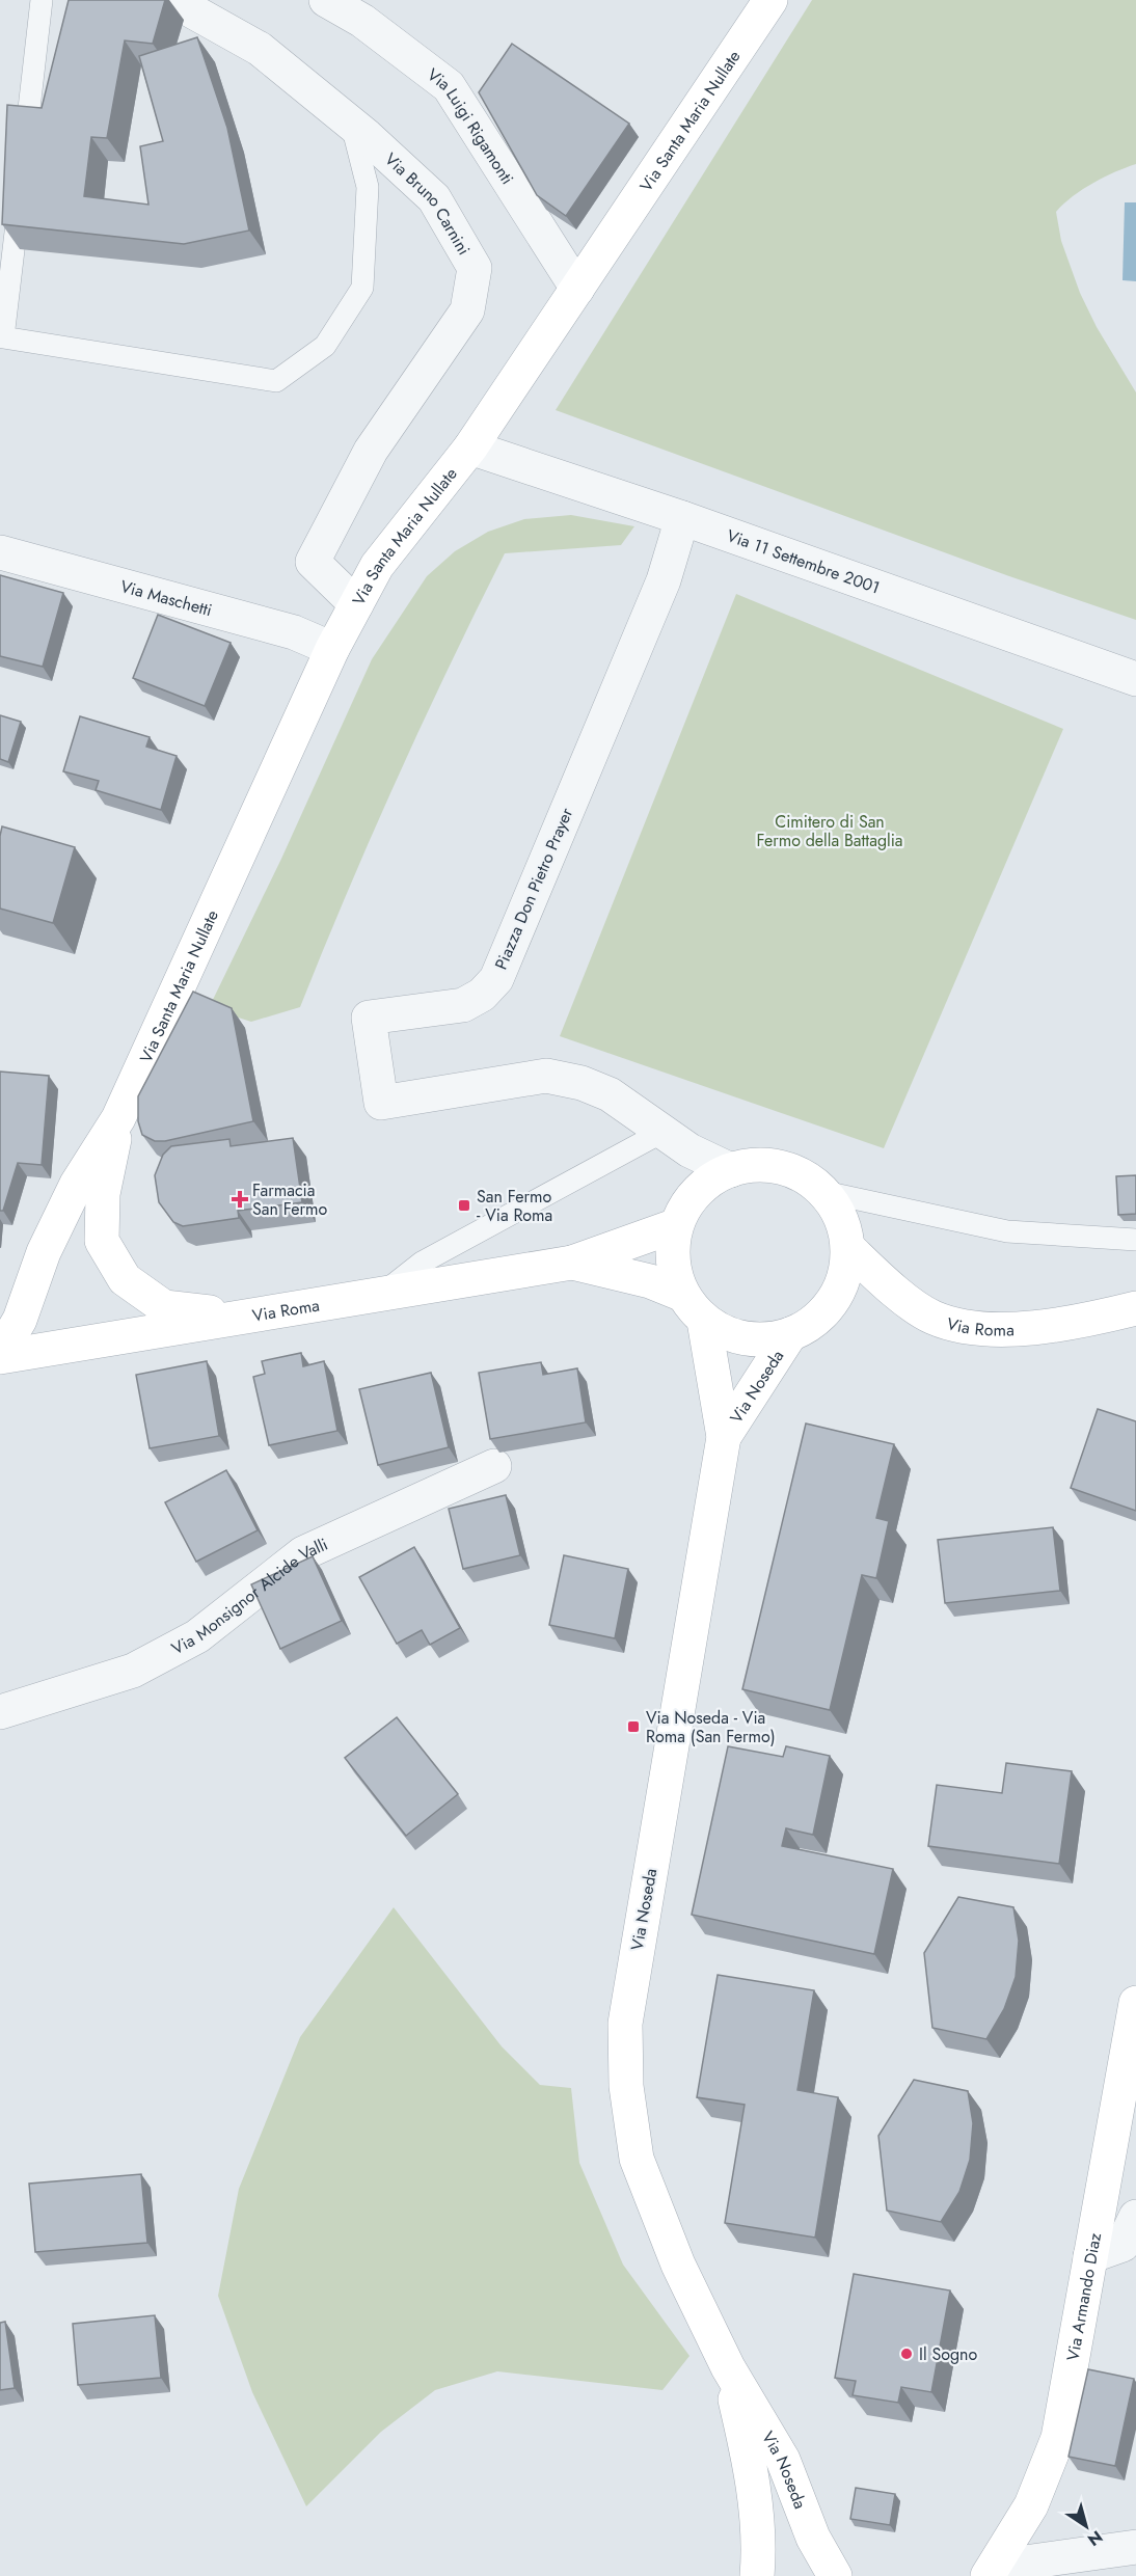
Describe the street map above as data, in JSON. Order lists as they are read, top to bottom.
{
  "streets": {
    "main road": [
      "Via Santa Maria Nullate",
      "Via Roma",
      "Via Noseda",
      "Via Armando Diaz"
    ],
    "street": [
      "Via Luigi Rigamonti",
      "Via Bruno Carnini",
      "Via 11 Settembre 2001",
      "Via Maschetti",
      "Piazza Don Pietro Prayer",
      "Via Monsignor Alcide Valli"
    ]
  },
  "crossings": [
    ["Via Santa Maria Nullate", "Via Luigi Rigamonti"],
    ["Via Santa Maria Nullate", "Via Bruno Carnini"],
    ["Via Santa Maria Nullate", "Via 11 Settembre 2001"],
    ["Via Santa Maria Nullate", "Via Maschetti"],
    ["Via Santa Maria Nullate", "Via Roma"],
    ["Via 11 Settembre 2001", "Piazza Don Pietro Prayer"],
    ["Piazza Don Pietro Prayer", "Via Roma"],
    ["Piazza Don Pietro Prayer", "Via Noseda"],
    ["Via Roma", "Via Noseda"]
  ],
  "parks": ["Cimitero di San Fermo della Battaglia"],
  "places": {
    "health": ["Farmacia San Fermo"],
    "transit": ["San Fermo - Via Roma", "Via Noseda - Via Roma (San Fermo)"],
    "other": ["Il Sogno"]
  },
  "north": "bottom right"
}
